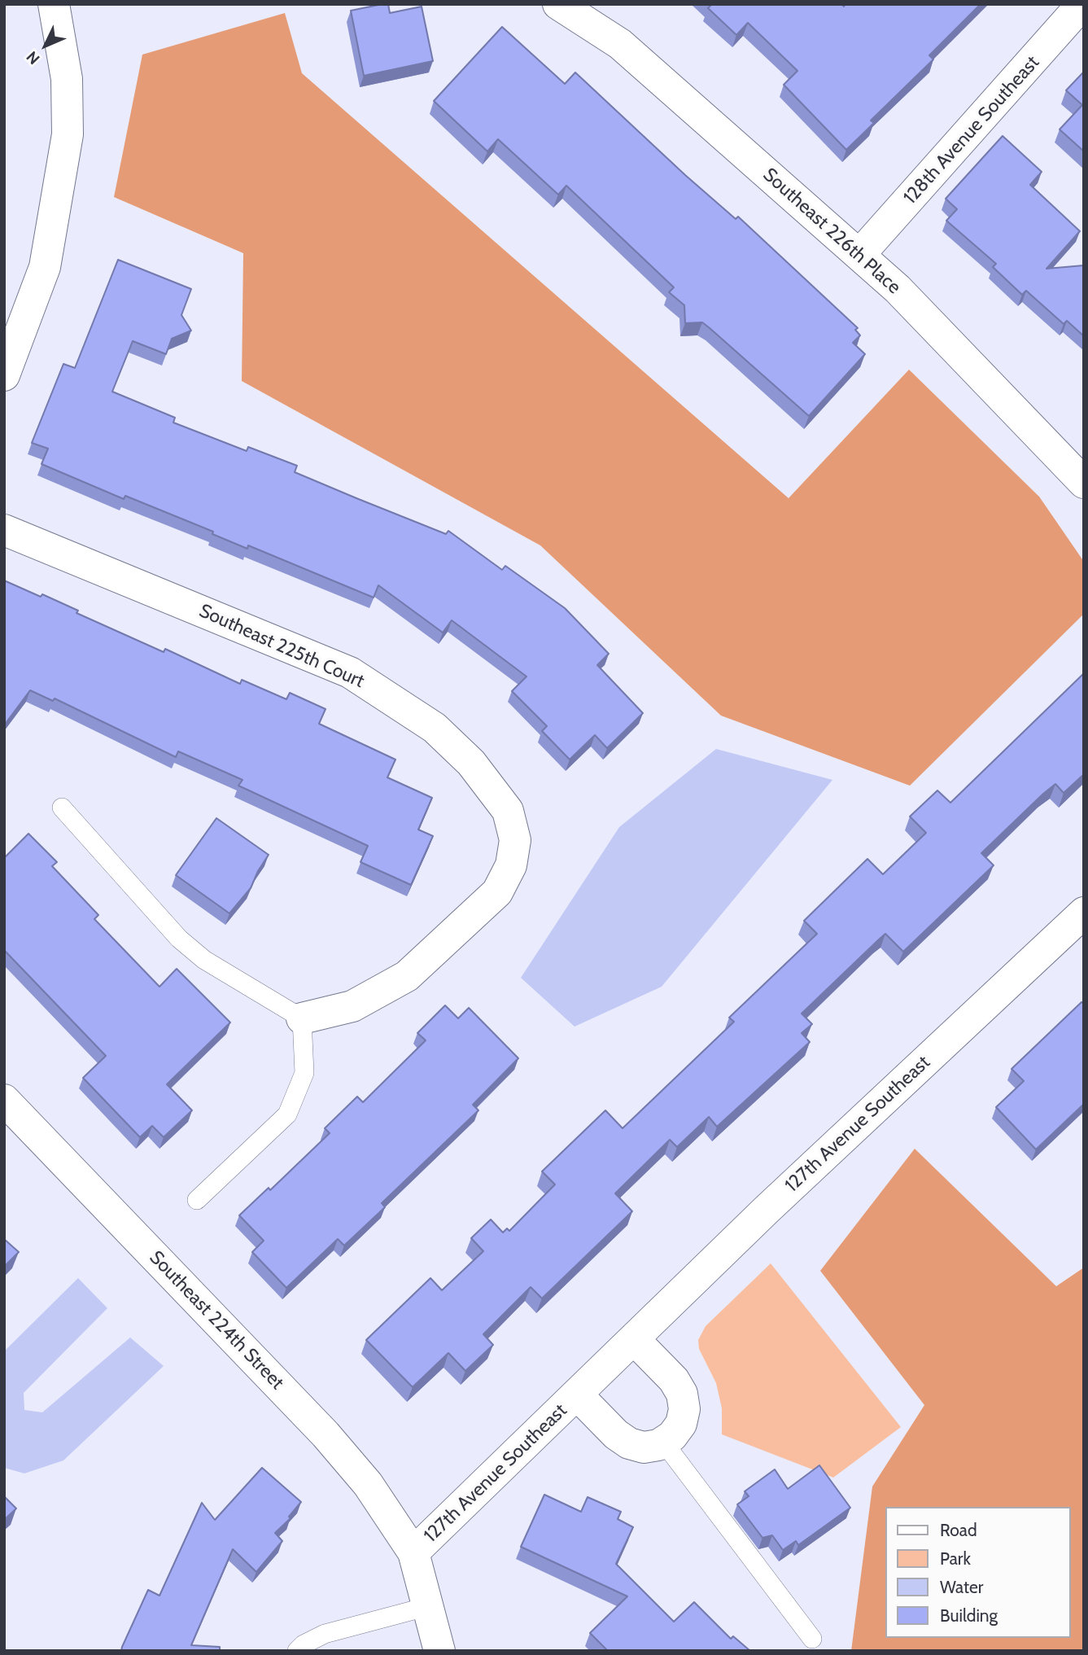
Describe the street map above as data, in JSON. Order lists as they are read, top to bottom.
{
  "streets": {
    "street": [
      "128th Avenue Southeast",
      "Southeast 226th Place",
      "Southeast 225th Court",
      "127th Avenue Southeast",
      "Southeast 224th Street"
    ]
  },
  "crossings": [
    ["128th Avenue Southeast", "Southeast 226th Place"],
    ["127th Avenue Southeast", "Southeast 224th Street"]
  ],
  "legend": [
    "Road",
    "Park",
    "Water",
    "Building"
  ],
  "north": "bottom left"
}
